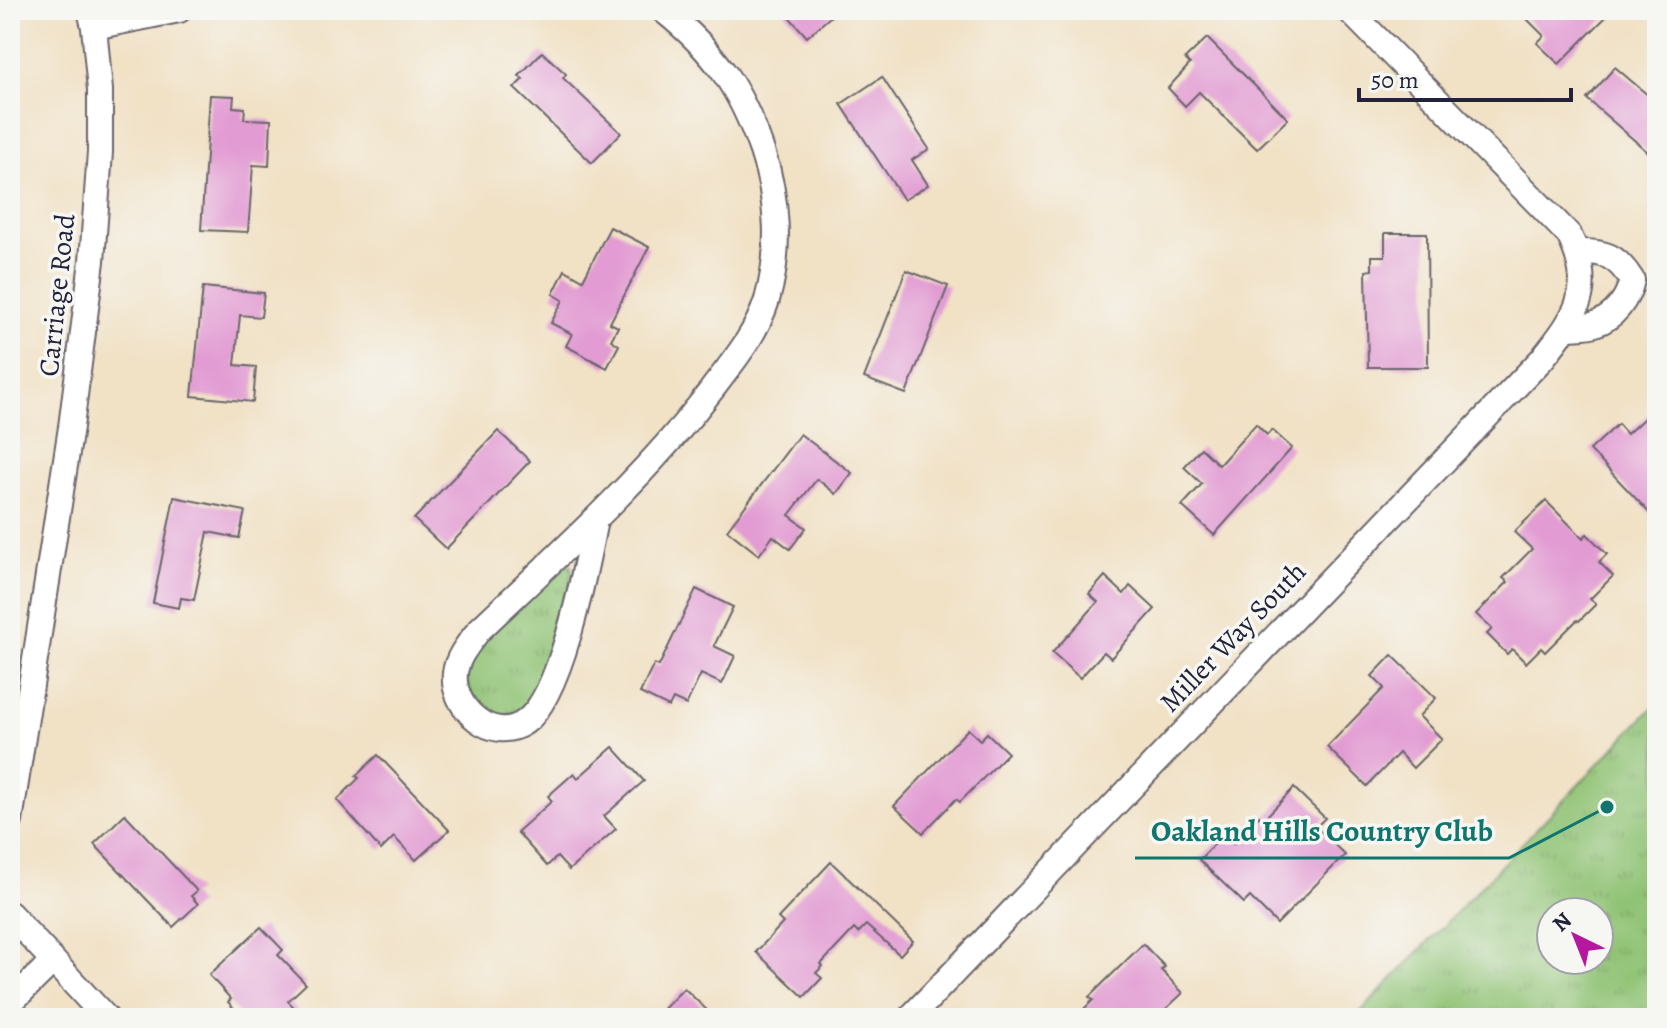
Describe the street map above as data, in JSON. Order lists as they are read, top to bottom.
{
  "streets": {
    "street": ["Carriage Road", "Miller Way South"]
  },
  "places": ["Oakland Hills Country Club"],
  "scale_bar": "50 m",
  "north": "top left"
}
